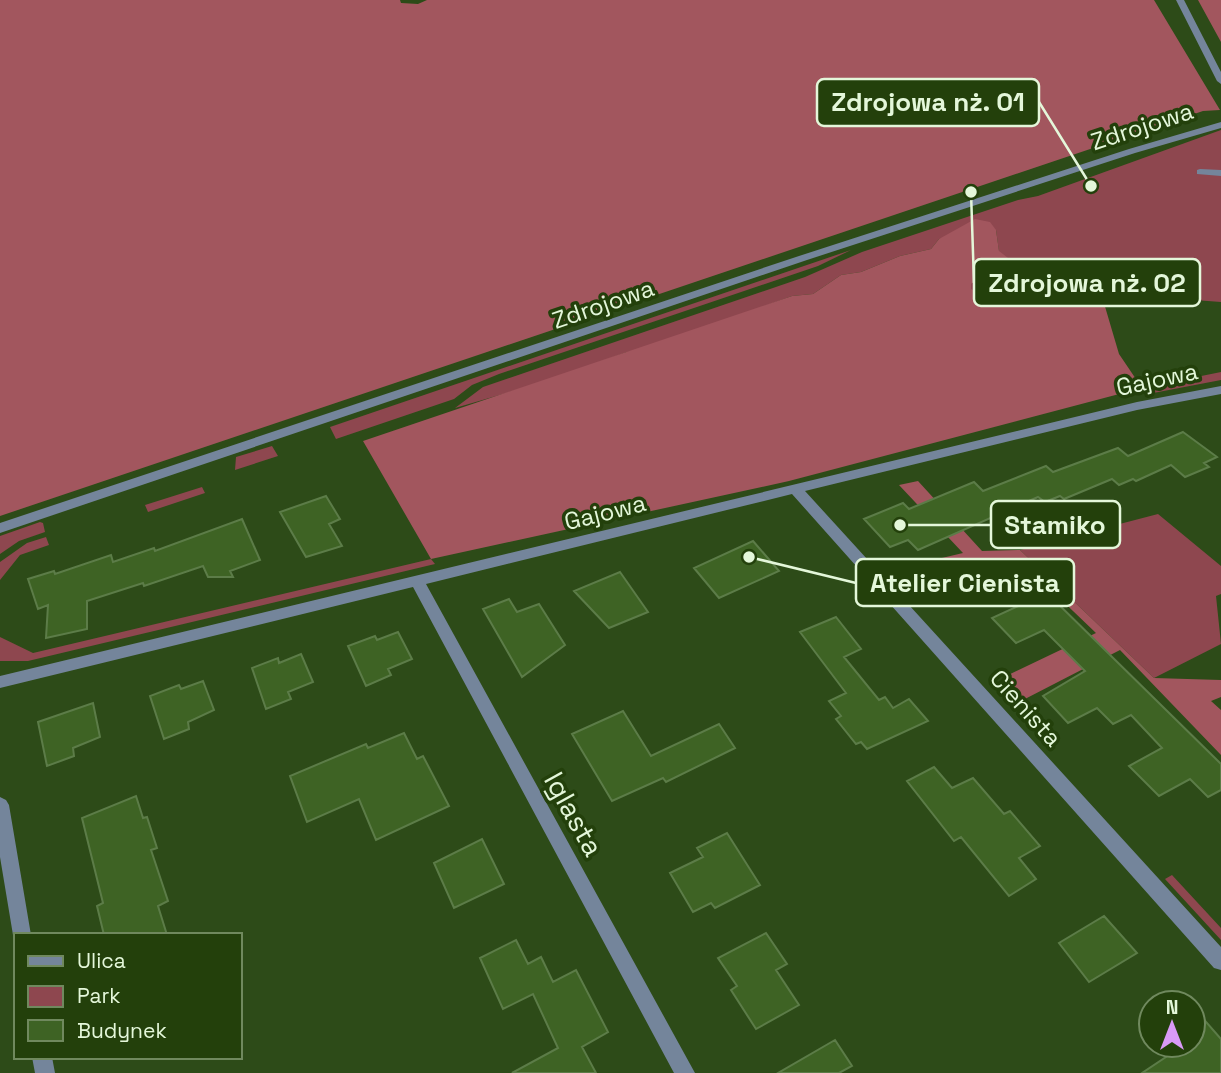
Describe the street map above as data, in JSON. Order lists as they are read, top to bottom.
{
  "streets": {
    "street": [
      "Zdrojowa",
      "Gajowa",
      "Cienista",
      "Iglasta"
    ]
  },
  "crossings": [
    ["Gajowa", "Cienista"],
    ["Gajowa", "Iglasta"]
  ],
  "places": [
    "Zdrojowa nż. 01",
    "Zdrojowa nż. 02",
    "Stamiko",
    "Atelier Cienista"
  ],
  "legend": ["Ulica", "Park", "Budynek"],
  "north": "top"
}
